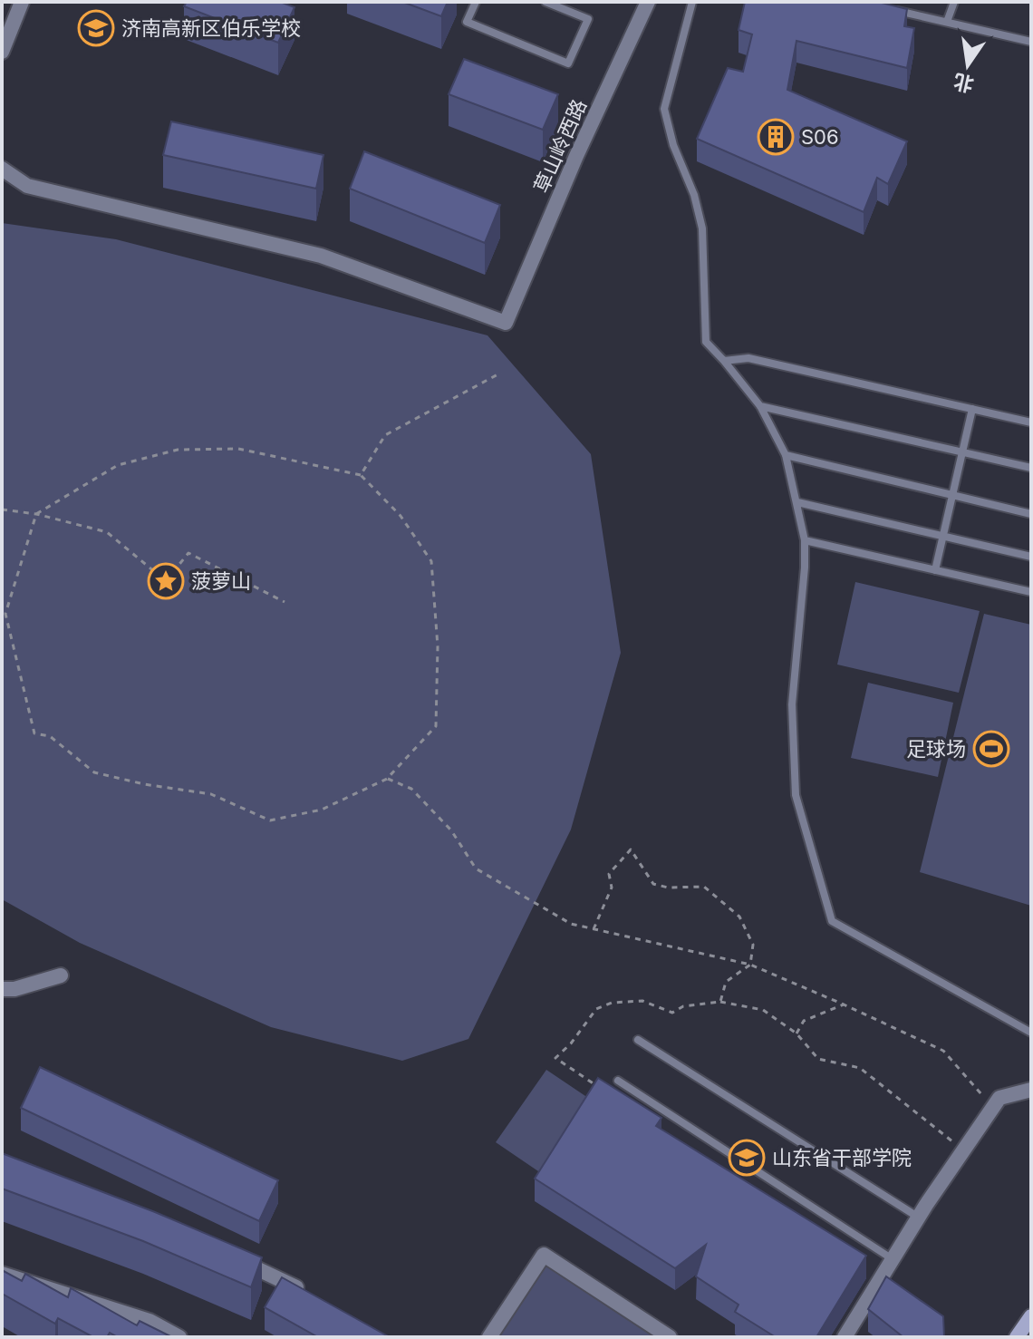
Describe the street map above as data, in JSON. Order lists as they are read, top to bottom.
{
  "streets": {
    "street": ["草山岭西路"]
  },
  "places": {
    "school or university": ["济南高新区伯乐学校", "山东省干部学院"],
    "building": ["S06"],
    "place": ["菠萝山"],
    "sports": ["足球场"]
  },
  "north": "bottom"
}
